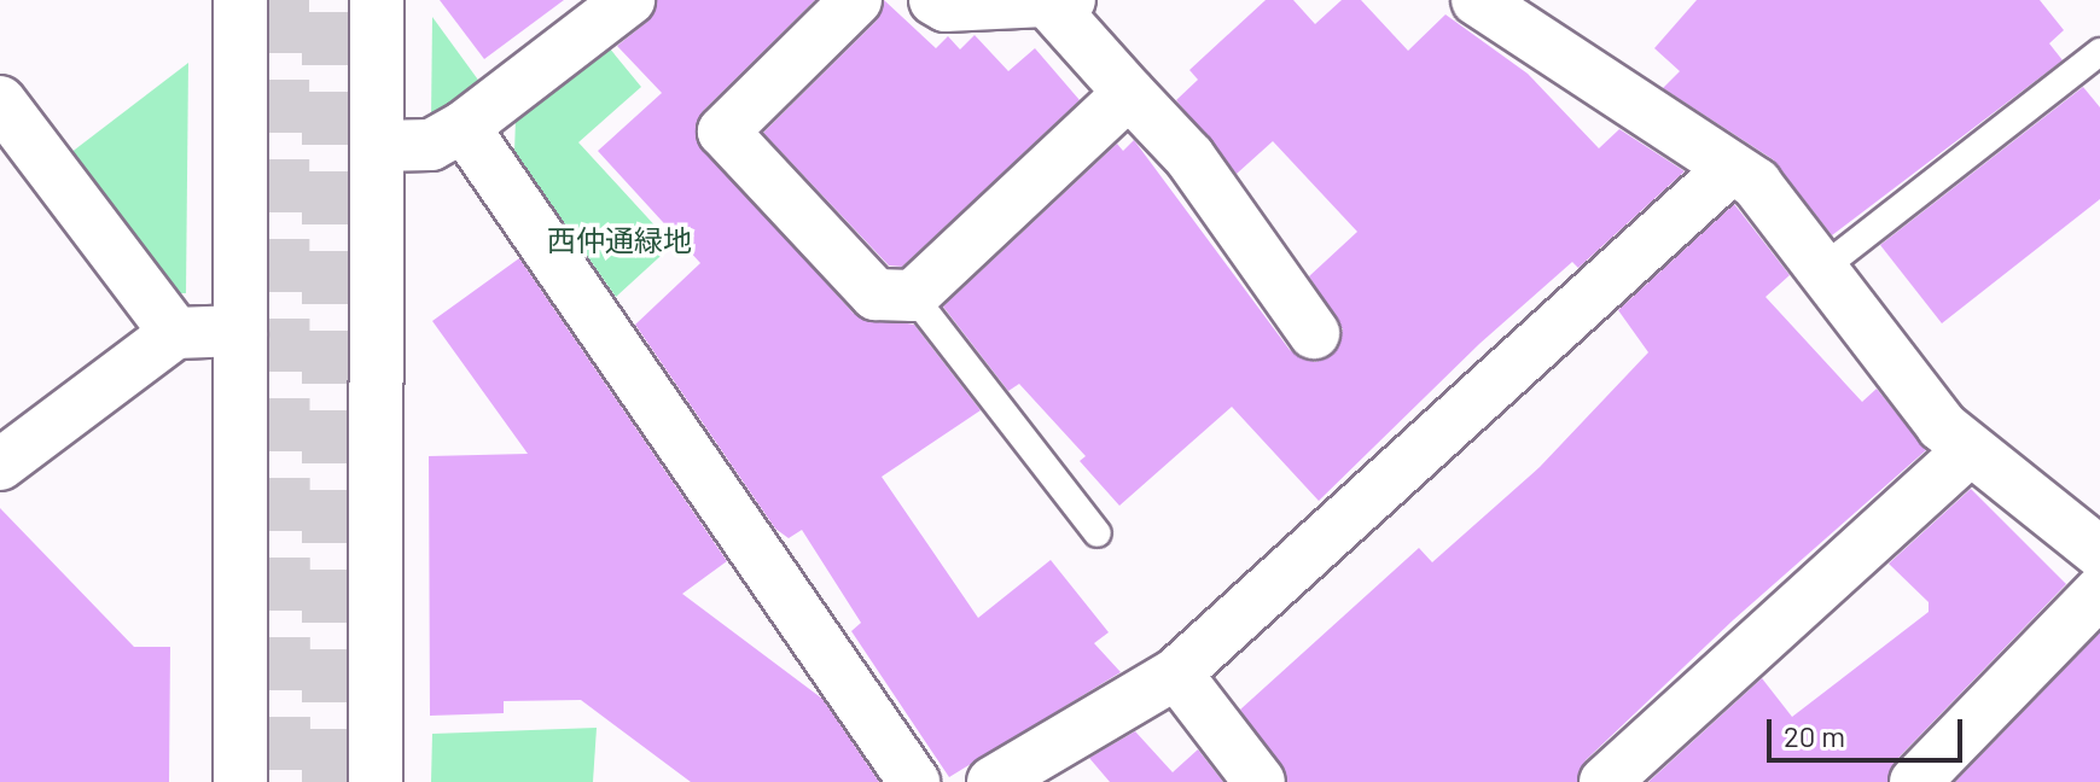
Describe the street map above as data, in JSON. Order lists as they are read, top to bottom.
{
  "parks": ["西仲通緑地"],
  "scale_bar": "20 m"
}
